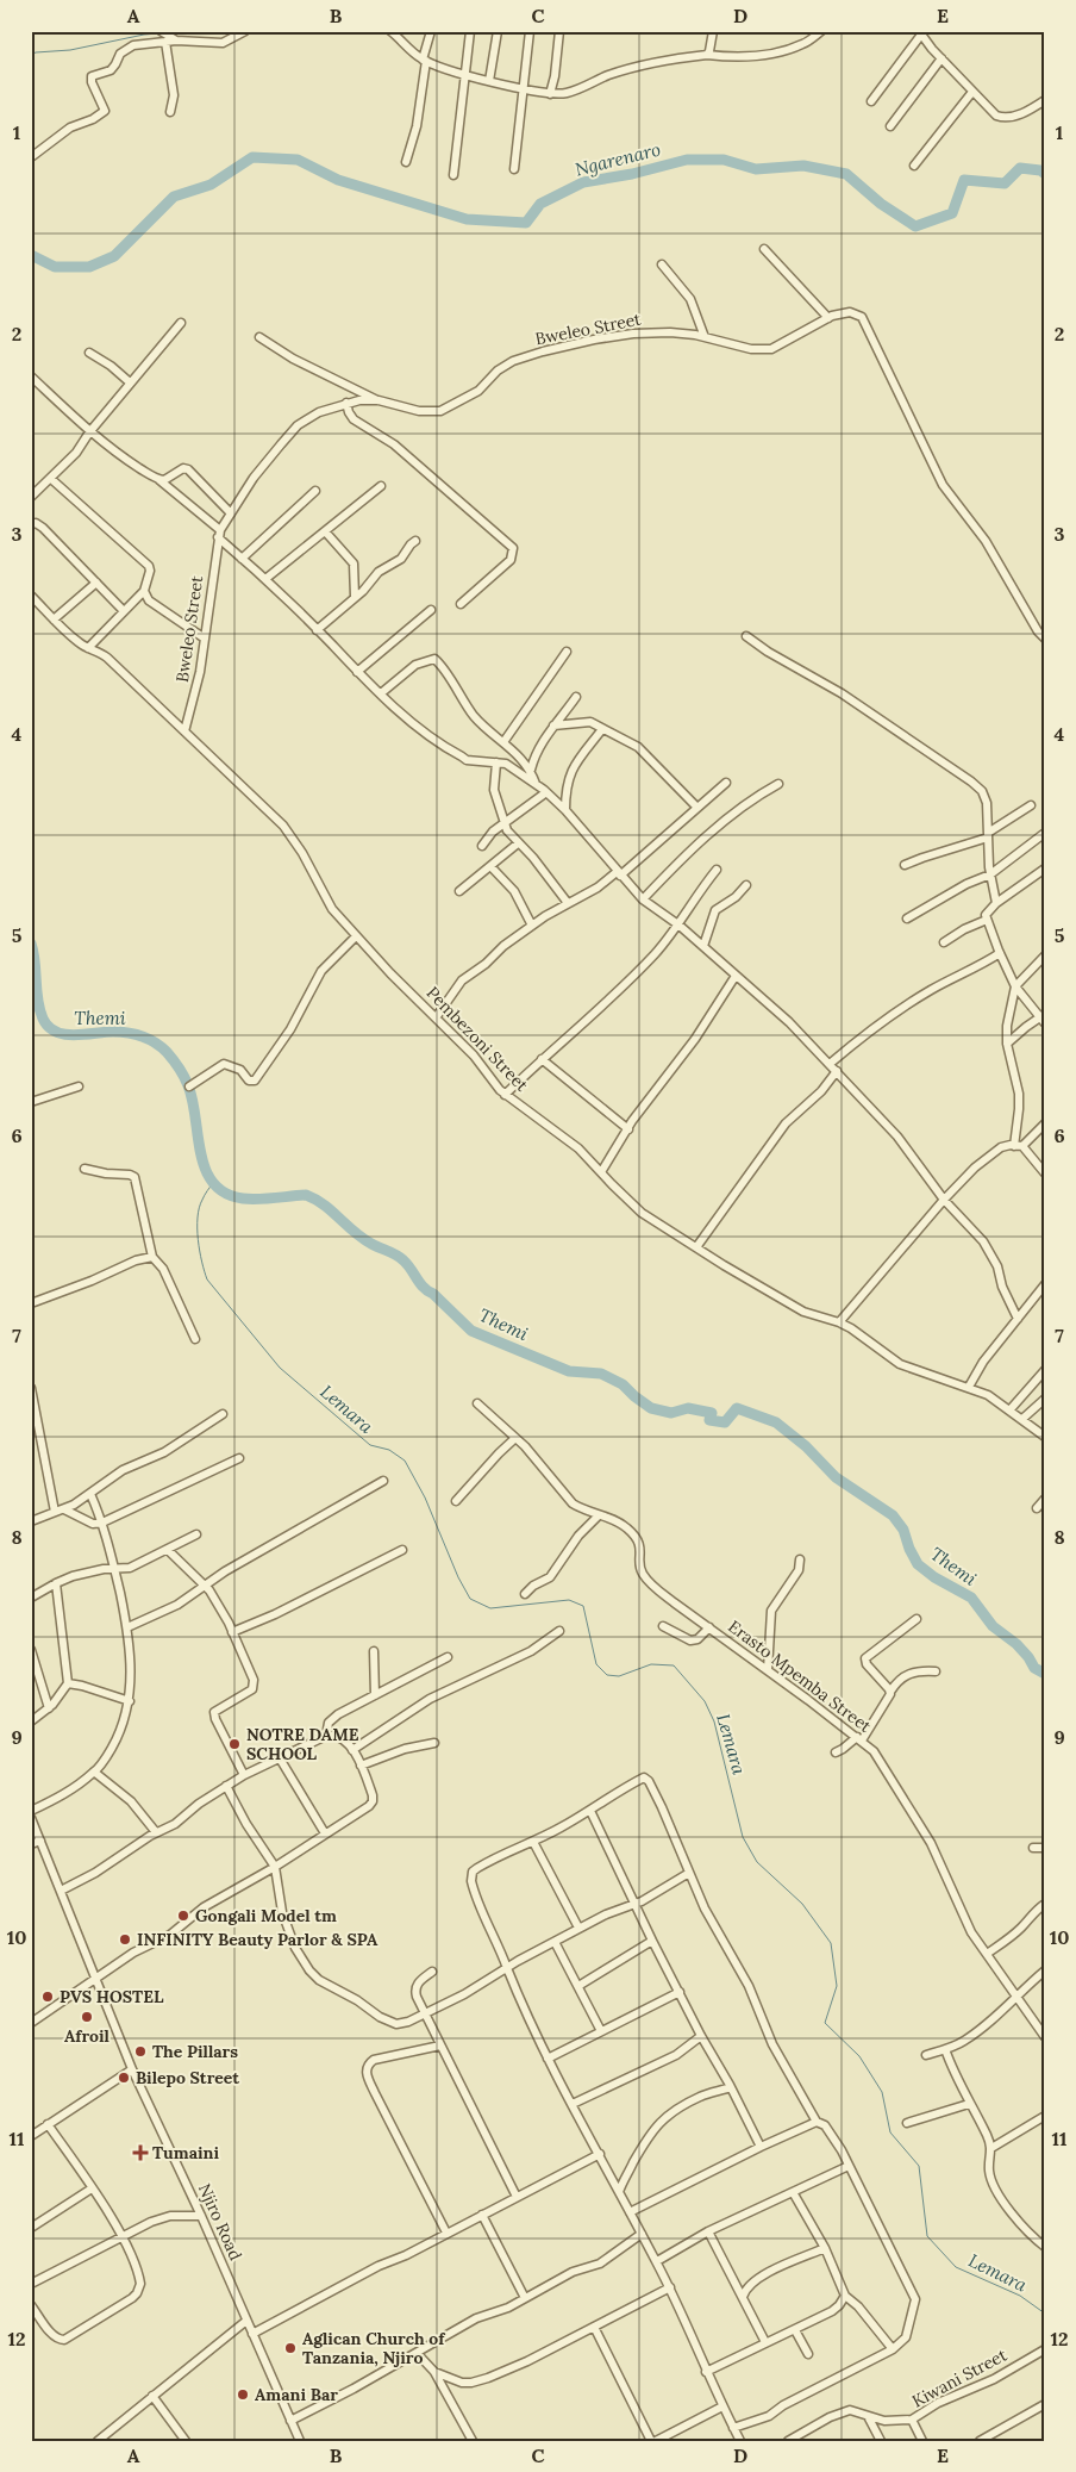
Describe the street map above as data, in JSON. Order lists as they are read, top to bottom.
{
  "streets": {
    "street": [
      "Bweleo Street",
      "Pembezoni Street",
      "Erasto Mpemba Street",
      "Njiro Road",
      "Kiwani Street"
    ]
  },
  "crossings": [
    ["Bweleo Street", "Pembezoni Street"]
  ],
  "water": ["Ngarenaro", "Themi", "Lemara"],
  "places": {
    "other": [
      "NOTRE DAME SCHOOL",
      "Gongali Model tm",
      "INFINITY Beauty Parlor & SPA",
      "PVS HOSTEL",
      "Afroil",
      "The Pillars",
      "Bilepo Street",
      "Aglican Church of Tanzania, Njiro",
      "Amani Bar"
    ],
    "health": ["Tumaini"]
  },
  "grid": {
    "columns": [
      "A",
      "B",
      "C",
      "D",
      "E"
    ],
    "rows": [
      "1",
      "2",
      "3",
      "4",
      "5",
      "6",
      "7",
      "8",
      "9",
      "10",
      "11",
      "12"
    ]
  }
}
